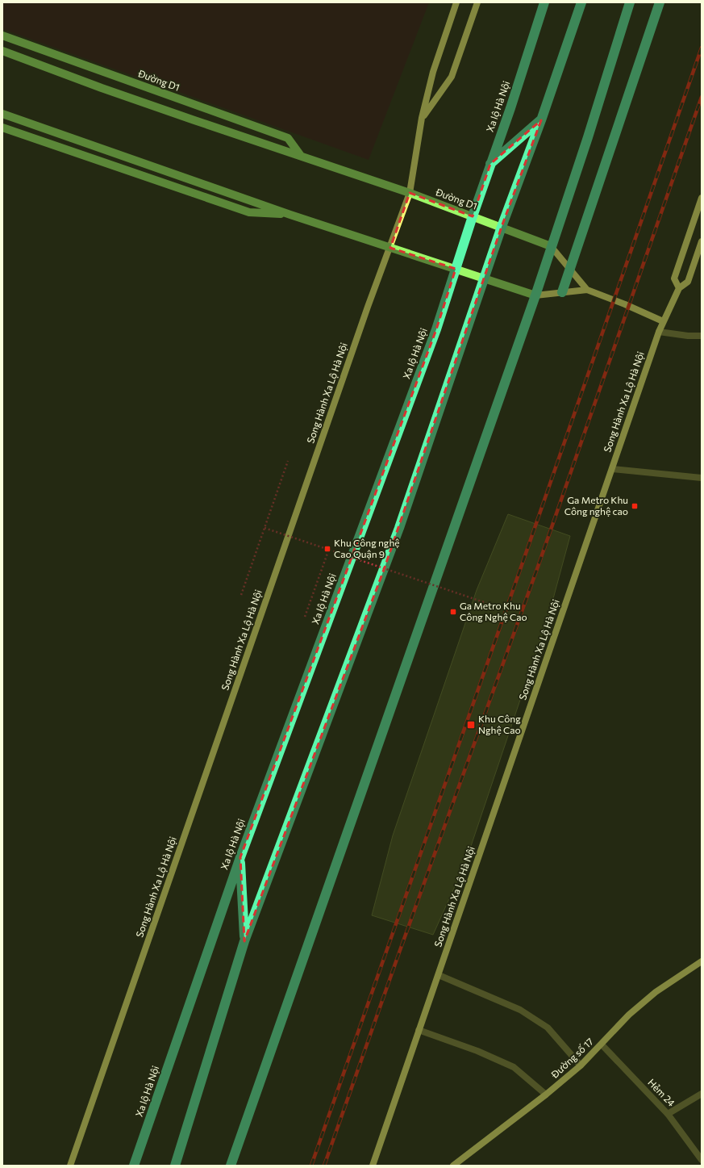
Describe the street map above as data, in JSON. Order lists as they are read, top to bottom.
{
  "streets": {
    "highway": ["Xa lộ Hà Nội"],
    "main road": ["Đường D1", "Song Hành Xa Lộ Hà Nội", "Đường số 17"],
    "street": ["Hẻm 24"]
  },
  "crossings": [
    ["Đường D1", "Xa lộ Hà Nội"],
    ["Đường D1", "Song Hành Xa Lộ Hà Nội"],
    ["Đường số 17", "Hẻm 24"]
  ],
  "places": {
    "transit": [
      "Ga Metro Khu Công nghệ cao",
      "Khu Công nghệ Cao Quận 9",
      "Ga Metro Khu Công Nghệ Cao",
      "Khu Công Nghệ Cao"
    ]
  }
}
